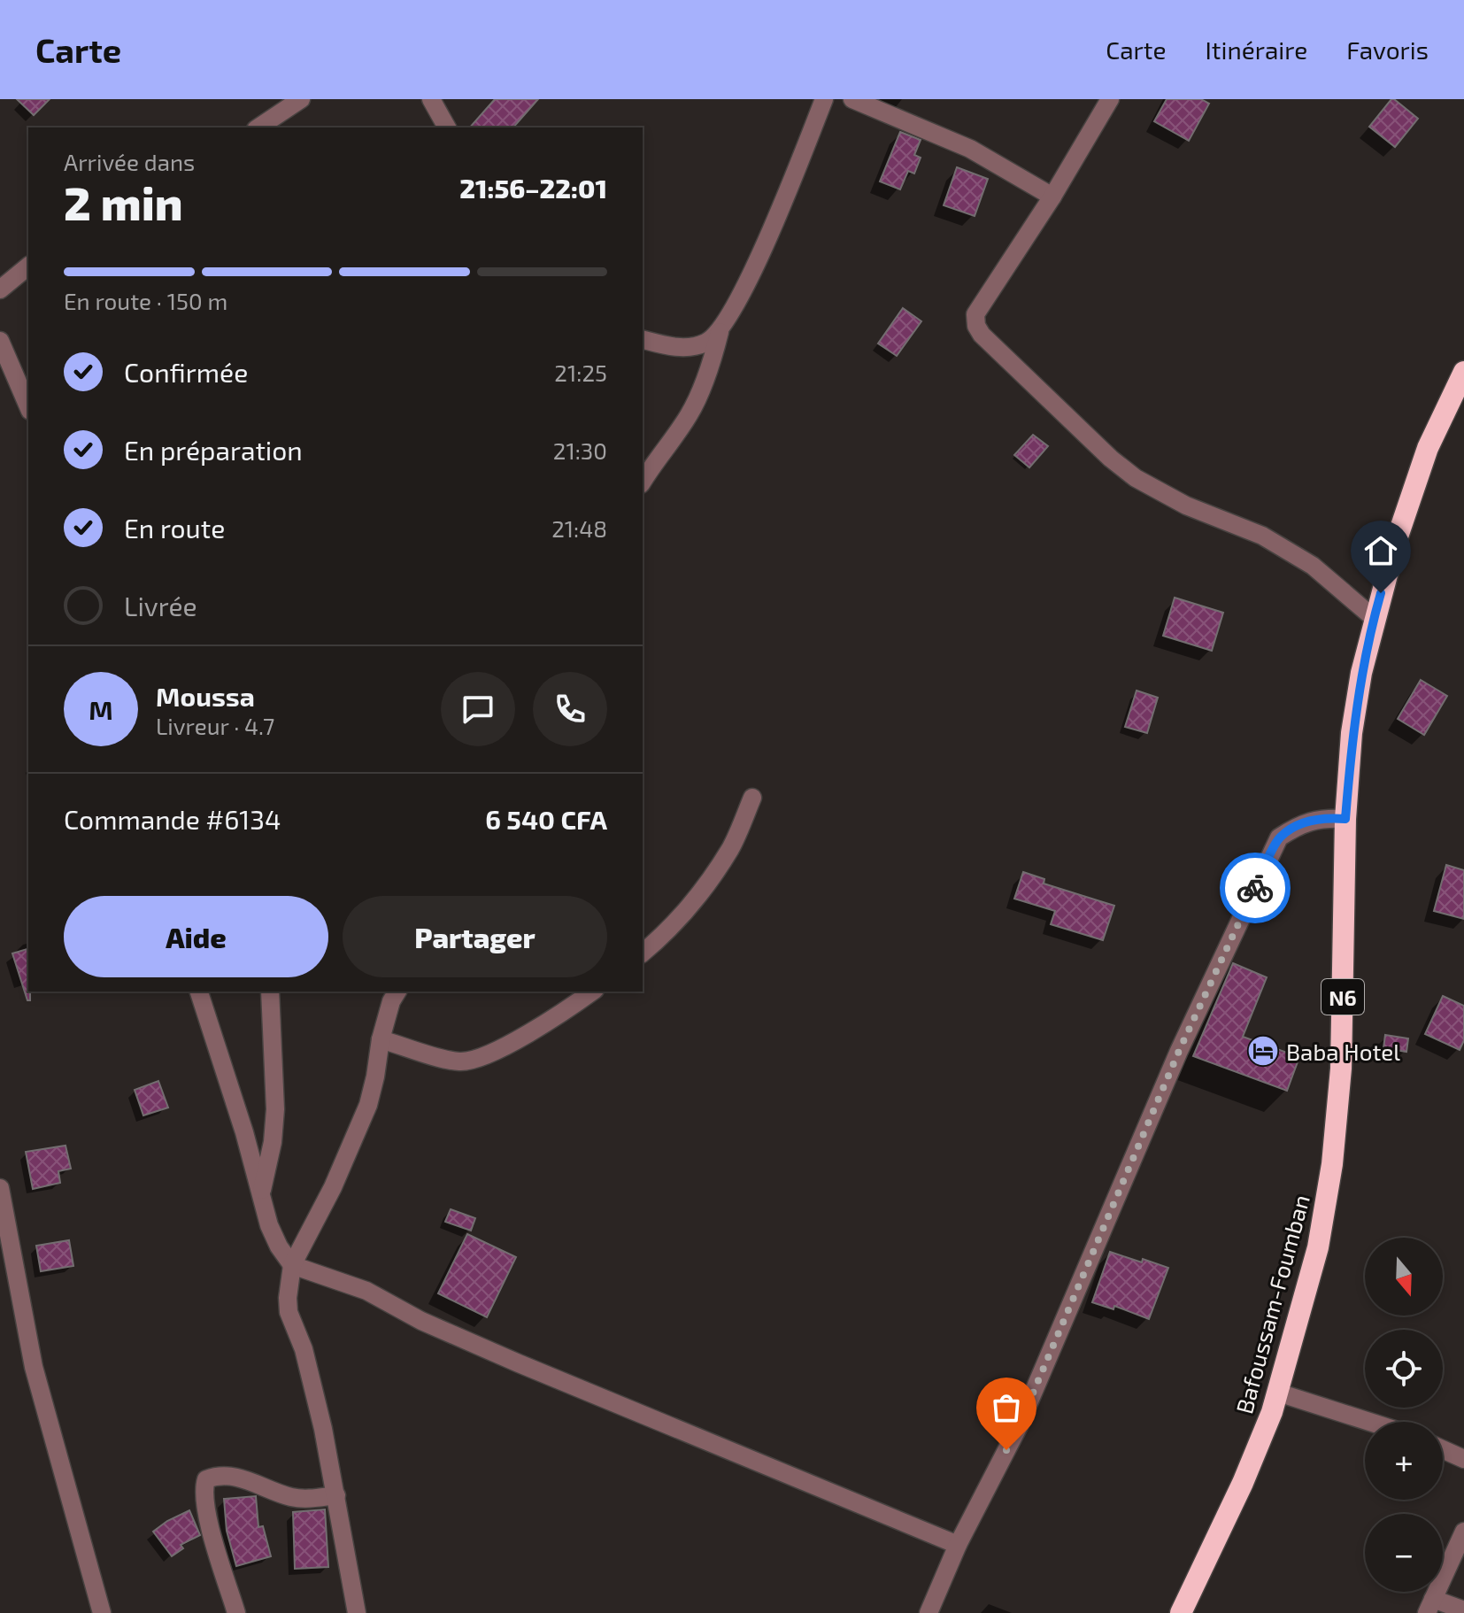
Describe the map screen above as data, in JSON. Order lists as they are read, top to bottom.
{
  "streets": {
    "highway": ["N6", "Bafoussam-Foumban"]
  },
  "places": {
    "hotel": ["Baba Hotel"]
  },
  "north": "bottom",
  "page": {
    "header": "Carte",
    "nav": ["Carte", "Itinéraire", "Favoris"],
    "heading": ["2 min", "Arrivée dans", "21:56–22:01"],
    "panel": [
      "Moussa",
      "Livreur · 4.7",
      "Commande #6134",
      "6 540 CFA"
    ],
    "bar": "En route · 150 m",
    "list": [
      ["Confirmée", "21:25"],
      ["En préparation", "21:30"],
      ["En route", "21:48"],
      "Livrée"
    ],
    "round": "M",
    "buttons": ["Aide", "Partager"],
    "map_buttons": ["+", "−"]
  }
}
